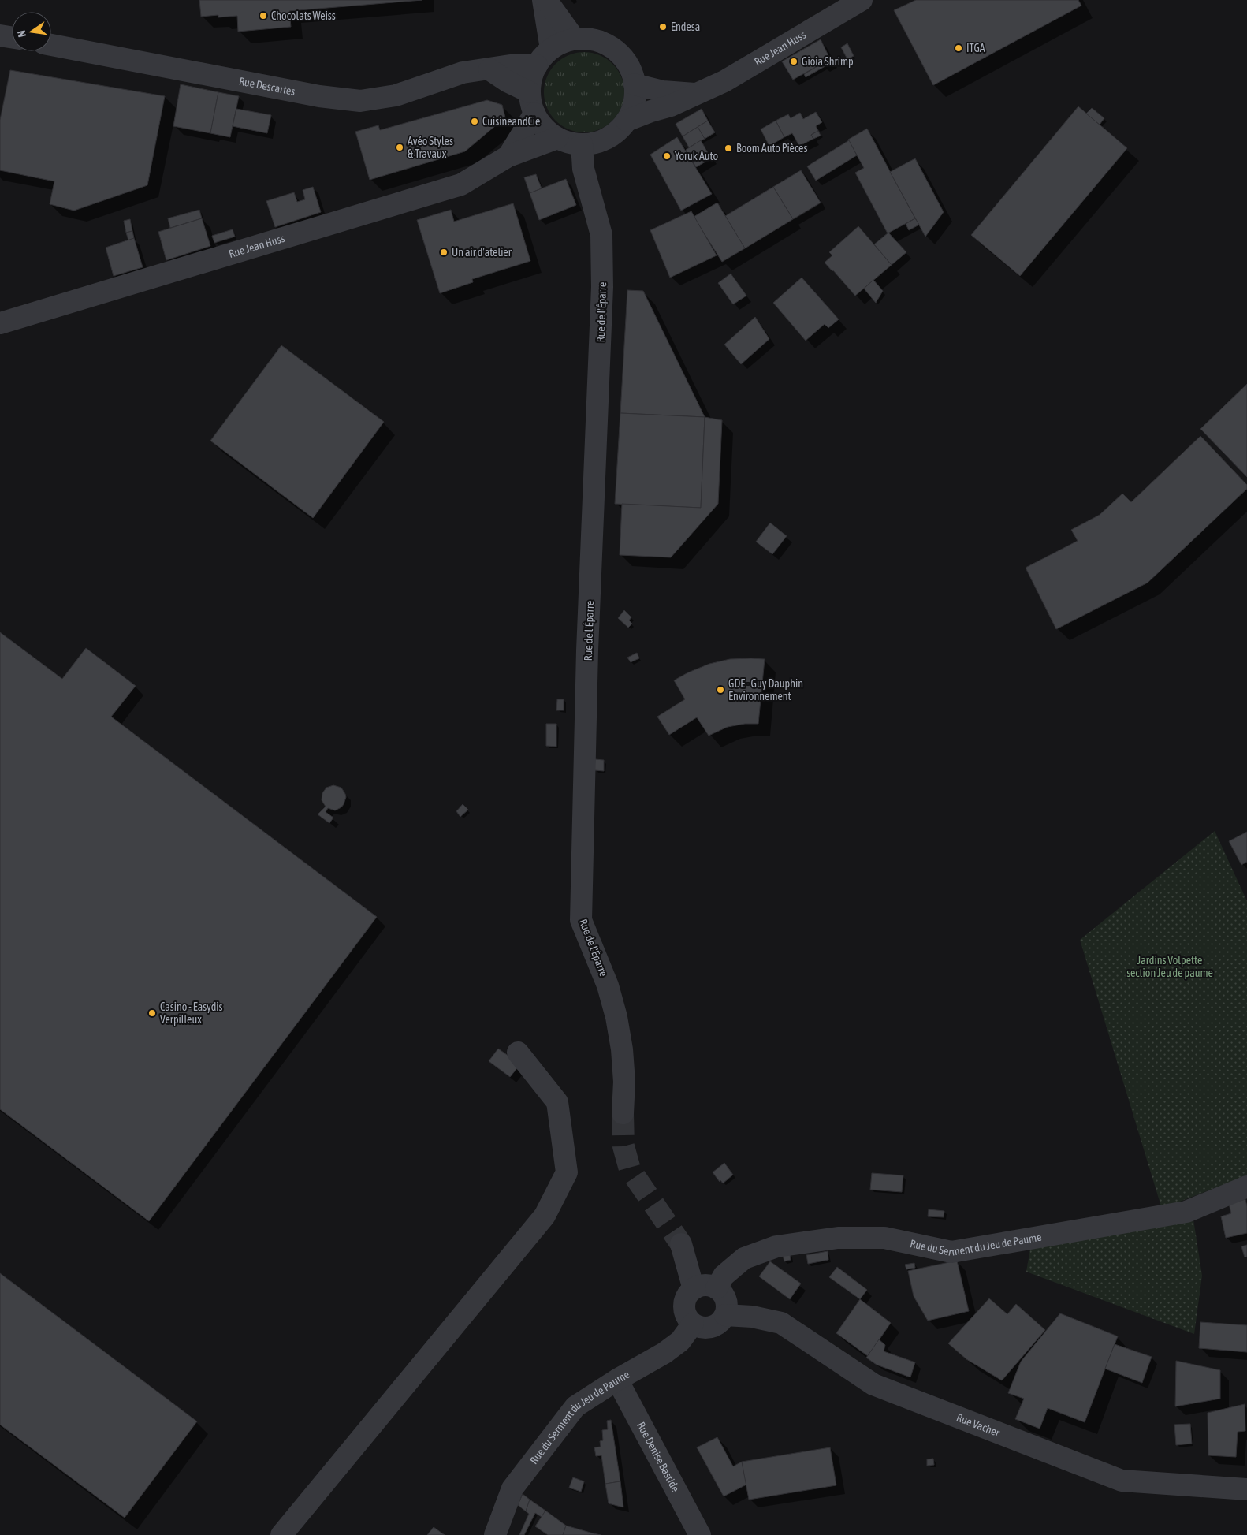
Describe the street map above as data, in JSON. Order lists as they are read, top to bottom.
{
  "streets": {
    "street": [
      "Rue Jean Huss",
      "Rue Descartes",
      "Rue de l'Éparre",
      "Rue du Serment du Jeu de Paume",
      "Rue Vacher",
      "Rue Denise Bastide"
    ]
  },
  "crossings": [
    ["Rue Jean Huss", "Rue Descartes"],
    ["Rue Jean Huss", "Rue de l'Éparre"],
    ["Rue Descartes", "Rue de l'Éparre"],
    ["Rue du Serment du Jeu de Paume", "Rue Vacher"],
    ["Rue du Serment du Jeu de Paume", "Rue Denise Bastide"]
  ],
  "parks": ["Jardins Volpette section Jeu de paume"],
  "places": [
    "Chocolats Weiss",
    "Endesa",
    "ITGA",
    "Gioia Shrimp",
    "CuisineandCie",
    "Avéo Styles & Travaux",
    "Boom Auto Pièces",
    "Yoruk Auto",
    "Un air d'atelier",
    "GDE - Guy Dauphin Environnement",
    "Casino - Easydis Verpilleux"
  ],
  "north": "left"
}
